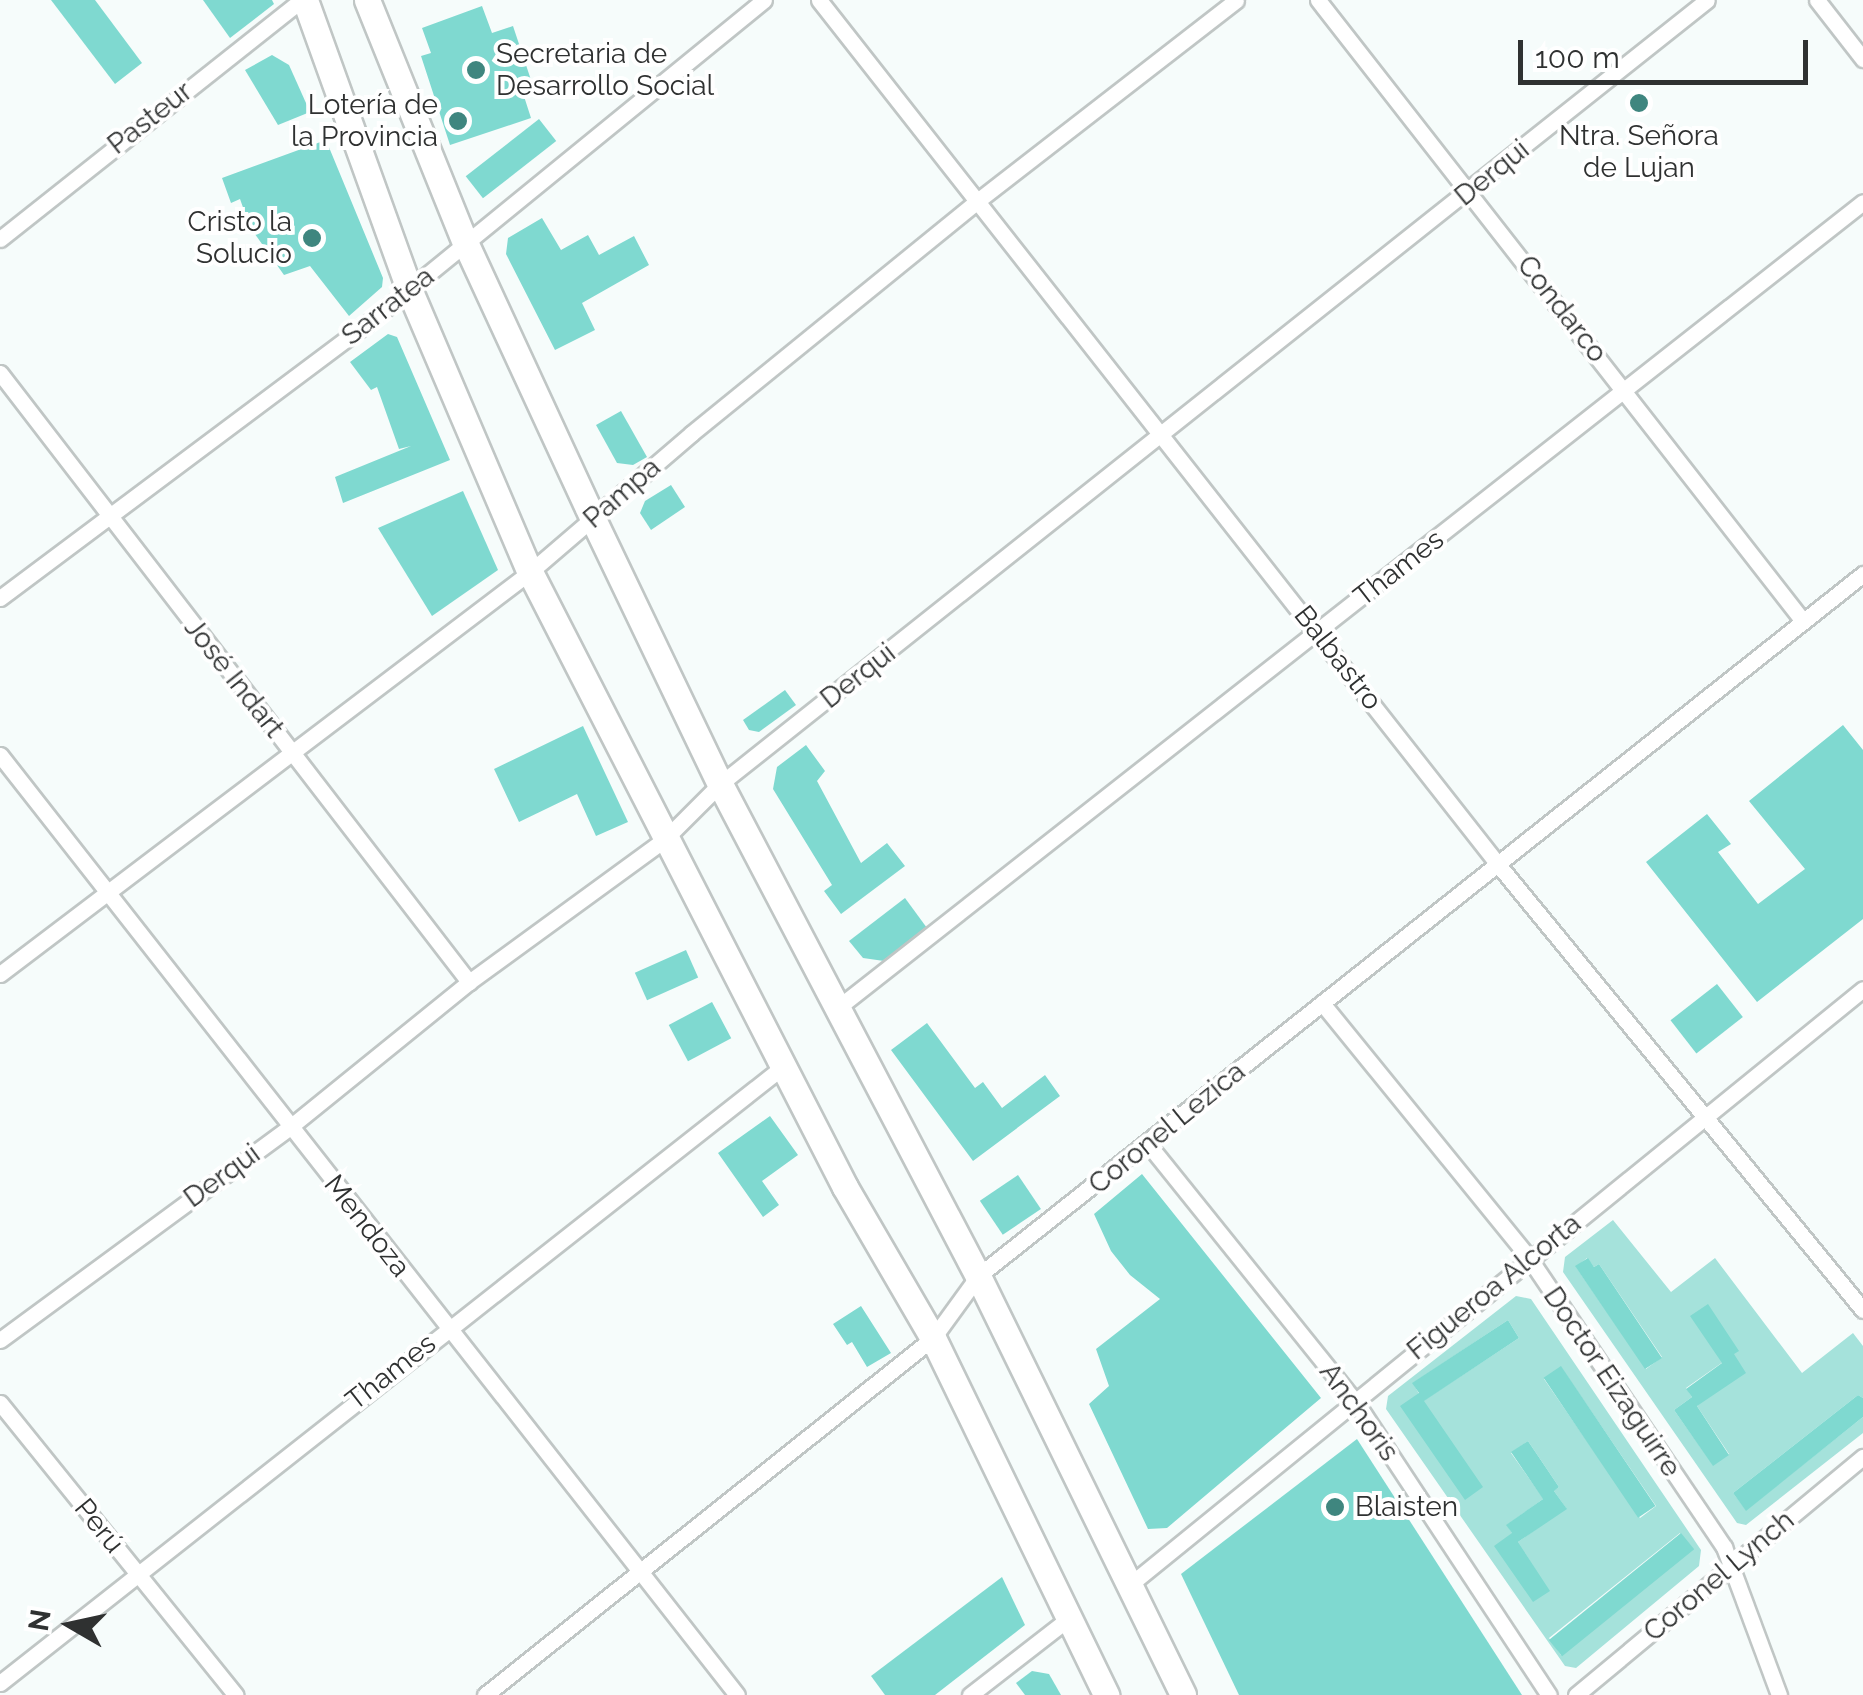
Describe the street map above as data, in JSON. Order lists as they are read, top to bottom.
{
  "streets": {
    "street": [
      "Pasteur",
      "Derqui",
      "Sarratea",
      "Condarco",
      "Pampa",
      "Thames",
      "Balbastro",
      "José Indart",
      "Coronel Lezica",
      "Mendoza",
      "Figueroa Alcorta",
      "Doctor Eizaguirre",
      "Anchoris",
      "Perú",
      "Coronel Lynch"
    ]
  },
  "crossings": [
    ["Derqui", "Condarco"],
    ["Derqui", "Balbastro"],
    ["Derqui", "José Indart"],
    ["Derqui", "Mendoza"],
    ["Sarratea", "José Indart"],
    ["Condarco", "Thames"],
    ["Condarco", "Coronel Lezica"],
    ["Pampa", "Balbastro"],
    ["Pampa", "José Indart"],
    ["Pampa", "Mendoza"],
    ["Thames", "Balbastro"],
    ["Thames", "Mendoza"],
    ["Thames", "Perú"],
    ["Balbastro", "Coronel Lezica"],
    ["Balbastro", "Figueroa Alcorta"],
    ["Coronel Lezica", "Mendoza"],
    ["Coronel Lezica", "Doctor Eizaguirre"],
    ["Coronel Lezica", "Anchoris"],
    ["Figueroa Alcorta", "Doctor Eizaguirre"],
    ["Figueroa Alcorta", "Anchoris"],
    ["Doctor Eizaguirre", "Coronel Lynch"]
  ],
  "places": [
    "Secretaria de Desarrollo Social",
    "Ntra. Señora de Lujan",
    "Lotería de la Provincia",
    "Cristo la Solucio",
    "Blaisten"
  ],
  "scale_bar": "100 m",
  "north": "left"
}
